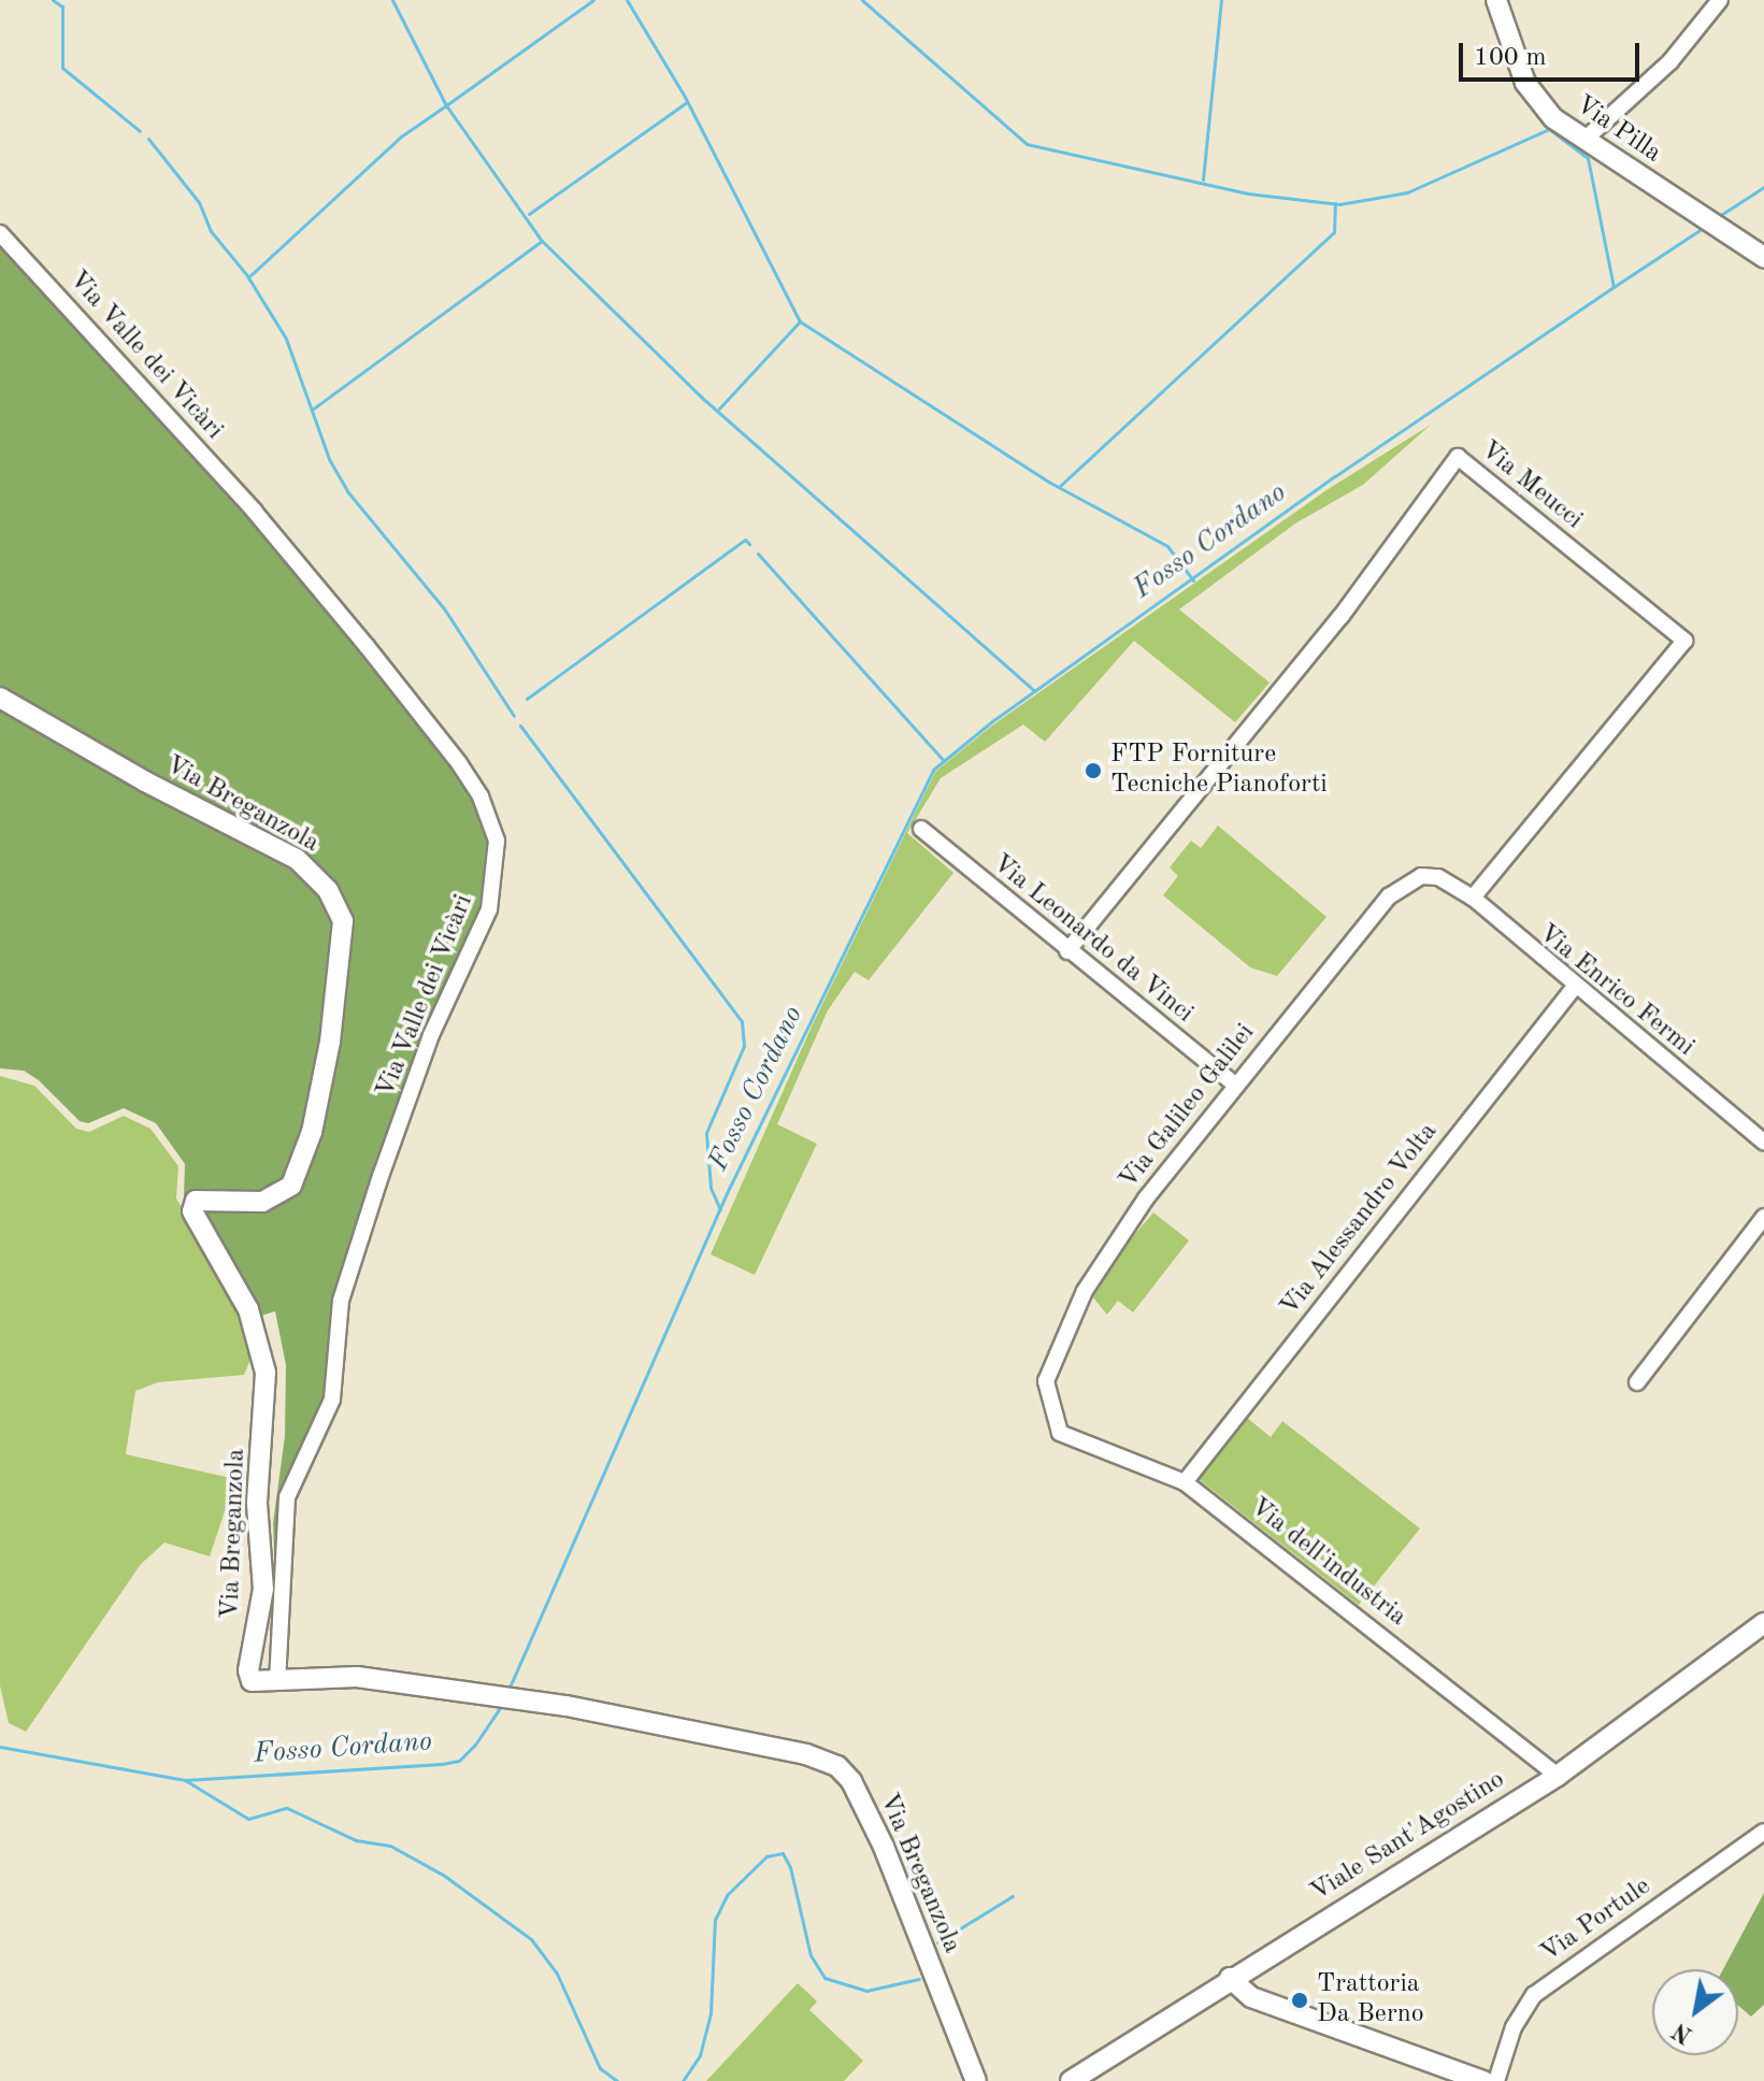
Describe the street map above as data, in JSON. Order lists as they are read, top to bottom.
{
  "streets": {
    "street": [
      "Via Pilla",
      "Via Valle dei Vicàri",
      "Via Meucci",
      "Via Breganzola",
      "Via Leonardo da Vinci",
      "Via Enrico Fermi",
      "Via Galileo Galilei",
      "Via Alessandro Volta",
      "Via dell'industria",
      "Viale Sant'Agostino",
      "Via Portule"
    ]
  },
  "crossings": [
    ["Via Valle dei Vicàri", "Via Breganzola"],
    ["Via Meucci", "Via Leonardo da Vinci"],
    ["Via Meucci", "Via Enrico Fermi"],
    ["Via Leonardo da Vinci", "Via Galileo Galilei"],
    ["Via Enrico Fermi", "Via Galileo Galilei"],
    ["Via Enrico Fermi", "Via Alessandro Volta"],
    ["Via Galileo Galilei", "Via dell'industria"],
    ["Via Alessandro Volta", "Via dell'industria"],
    ["Via dell'industria", "Viale Sant'Agostino"]
  ],
  "water": ["Fosso Cordano"],
  "places": ["FTP Forniture Tecniche Pianoforti", "Trattoria Da Berno"],
  "scale_bar": "100 m",
  "north": "bottom left"
}
